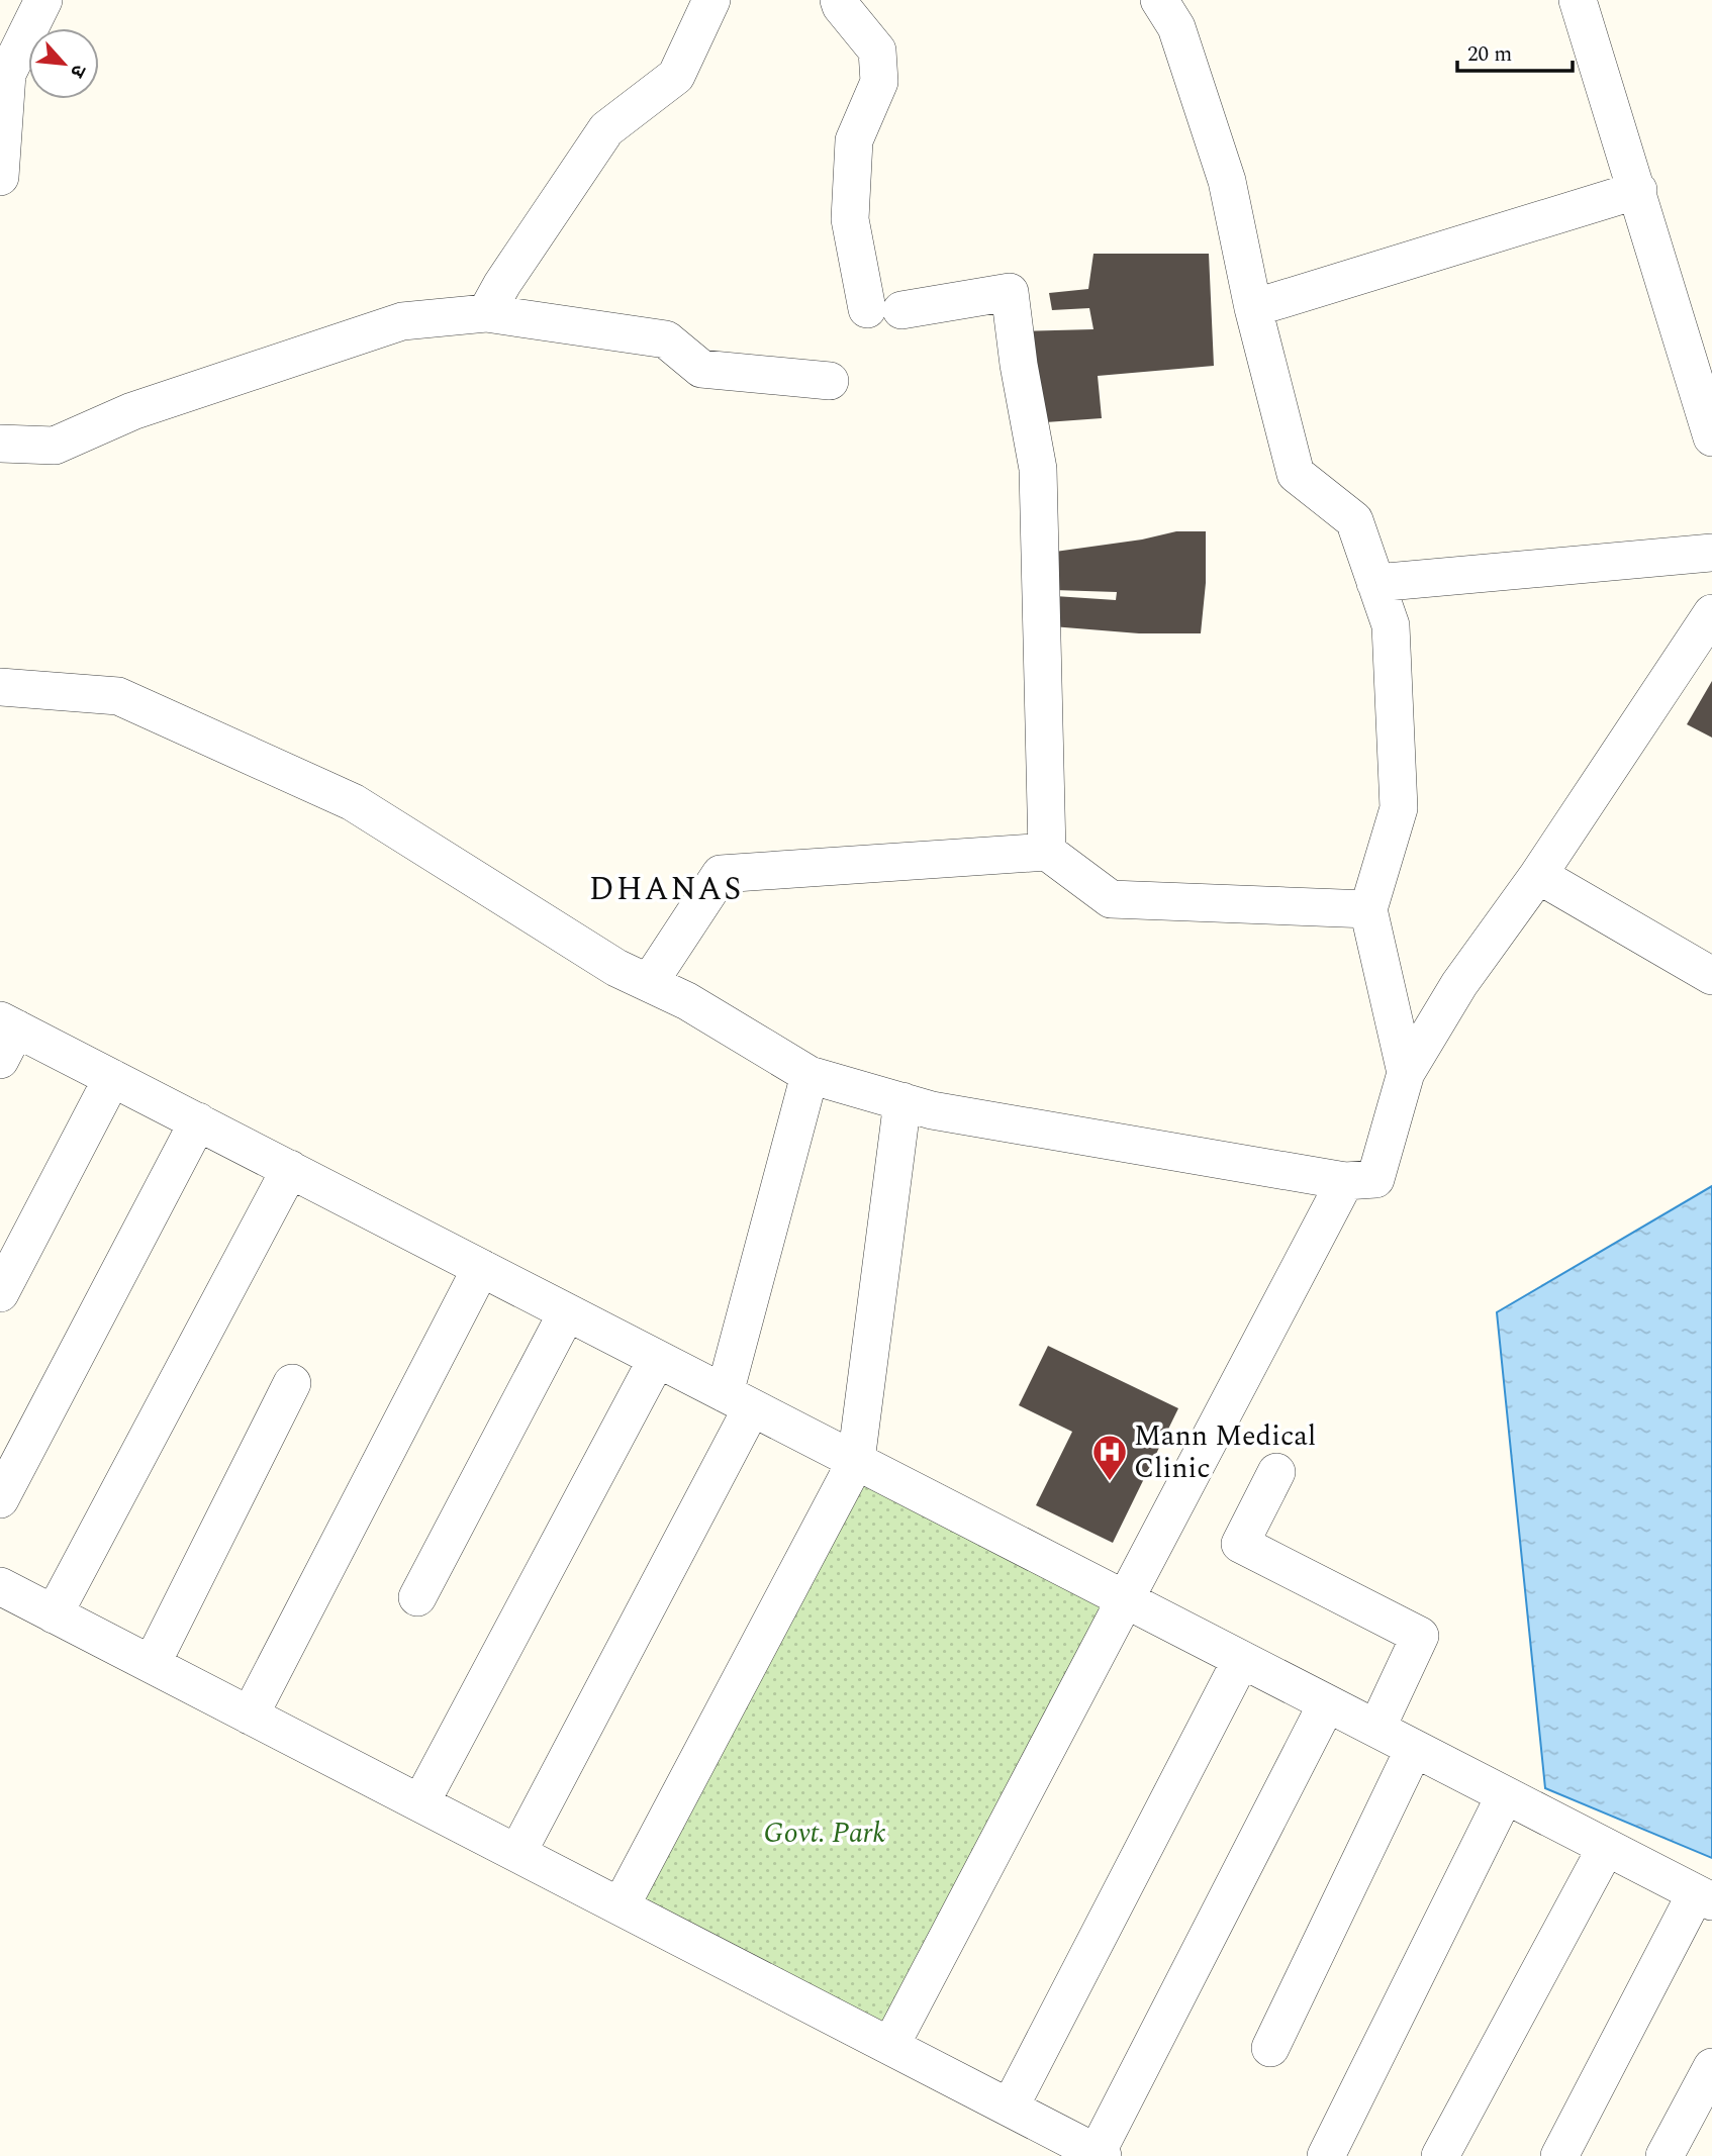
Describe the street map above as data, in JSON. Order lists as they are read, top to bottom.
{
  "districts": ["DHANAS"],
  "parks": ["Govt. Park"],
  "places": {
    "hospital": ["Mann Medical Clinic"]
  },
  "scale_bar": "20 m",
  "north": "bottom right"
}
